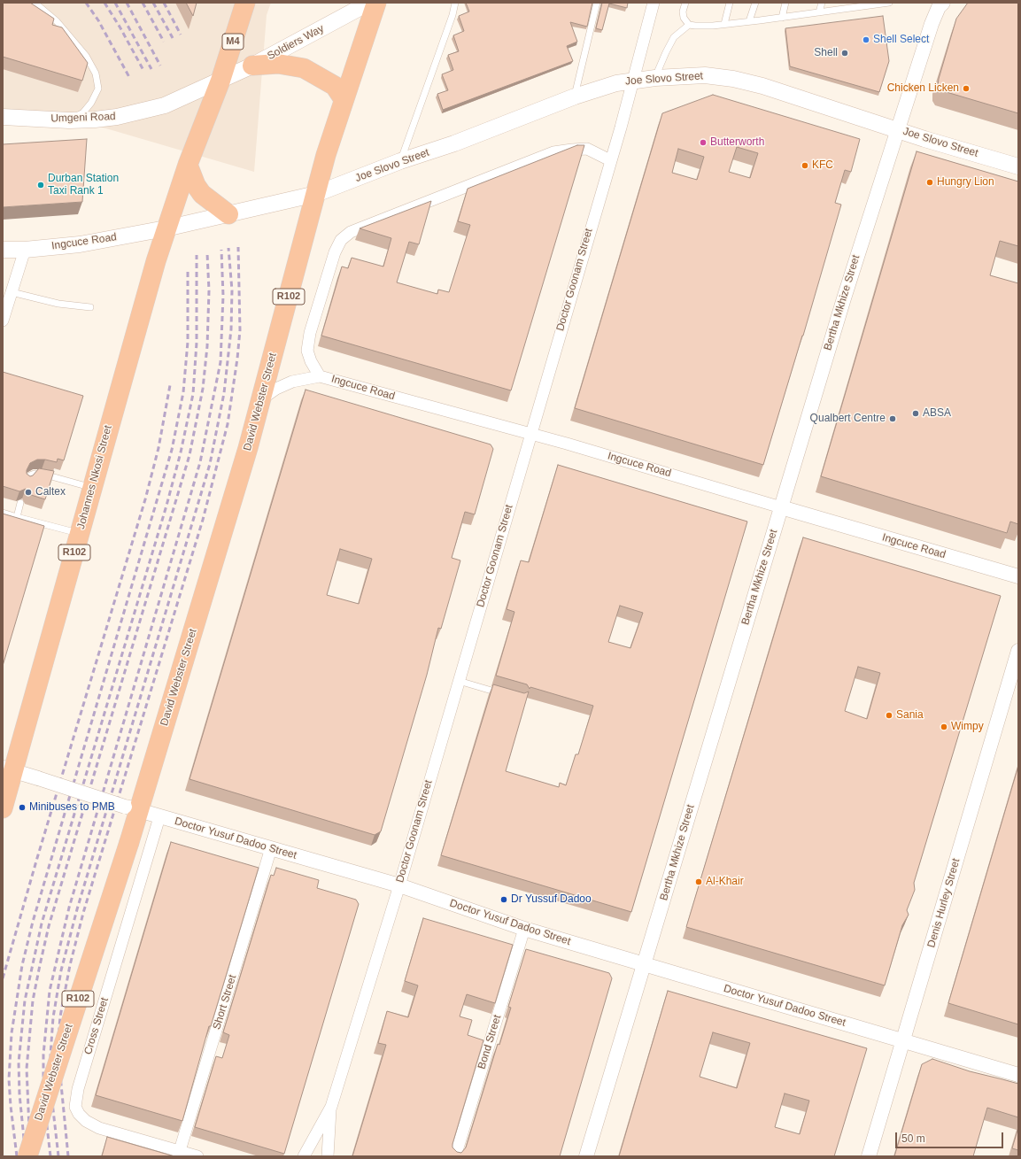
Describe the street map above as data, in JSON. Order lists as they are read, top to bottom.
{
  "streets": {
    "highway": [
      "M4",
      "R102",
      "David Webster Street",
      "Johannes Nkosi Street"
    ],
    "main road": [
      "Soldiers Way",
      "Joe Slovo Street",
      "Umgeni Road",
      "Ingcuce Road"
    ],
    "street": [
      "Doctor Goonam Street",
      "Bertha Mkhize Street",
      "Doctor Yusuf Dadoo Street",
      "Denis Hurley Street",
      "Short Street",
      "Cross Street",
      "Bond Street"
    ]
  },
  "crossings": [
    ["M4", "Soldiers Way"],
    ["M4", "Umgeni Road"],
    ["M4", "R102"],
    ["Soldiers Way", "Umgeni Road"],
    ["Soldiers Way", "R102"],
    ["Joe Slovo Street", "Ingcuce Road"],
    ["Joe Slovo Street", "Doctor Goonam Street"],
    ["Joe Slovo Street", "R102"],
    ["Joe Slovo Street", "Bertha Mkhize Street"],
    ["Joe Slovo Street", "David Webster Street"],
    ["Umgeni Road", "R102"],
    ["Ingcuce Road", "Doctor Goonam Street"],
    ["Ingcuce Road", "R102"],
    ["Ingcuce Road", "Bertha Mkhize Street"],
    ["Ingcuce Road", "David Webster Street"],
    ["Ingcuce Road", "Johannes Nkosi Street"],
    ["Doctor Goonam Street", "Doctor Yusuf Dadoo Street"],
    ["R102", "David Webster Street"],
    ["R102", "Johannes Nkosi Street"],
    ["Bertha Mkhize Street", "Doctor Yusuf Dadoo Street"],
    ["David Webster Street", "Doctor Yusuf Dadoo Street"],
    ["Johannes Nkosi Street", "Doctor Yusuf Dadoo Street"],
    ["Doctor Yusuf Dadoo Street", "Denis Hurley Street"],
    ["Doctor Yusuf Dadoo Street", "Short Street"],
    ["Doctor Yusuf Dadoo Street", "Cross Street"],
    ["Doctor Yusuf Dadoo Street", "Bond Street"],
    ["Short Street", "Cross Street"]
  ],
  "places": [
    "Shell Select",
    "Shell",
    "Chicken Licken",
    "Butterworth",
    "KFC",
    "Hungry Lion",
    "Durban Station Taxi Rank 1",
    "ABSA",
    "Qualbert Centre",
    "Caltex",
    "Sania",
    "Wimpy",
    "Minibuses to PMB",
    "Al-Khair",
    "Dr Yussuf Dadoo"
  ],
  "scale_bar": "50 m"
}
